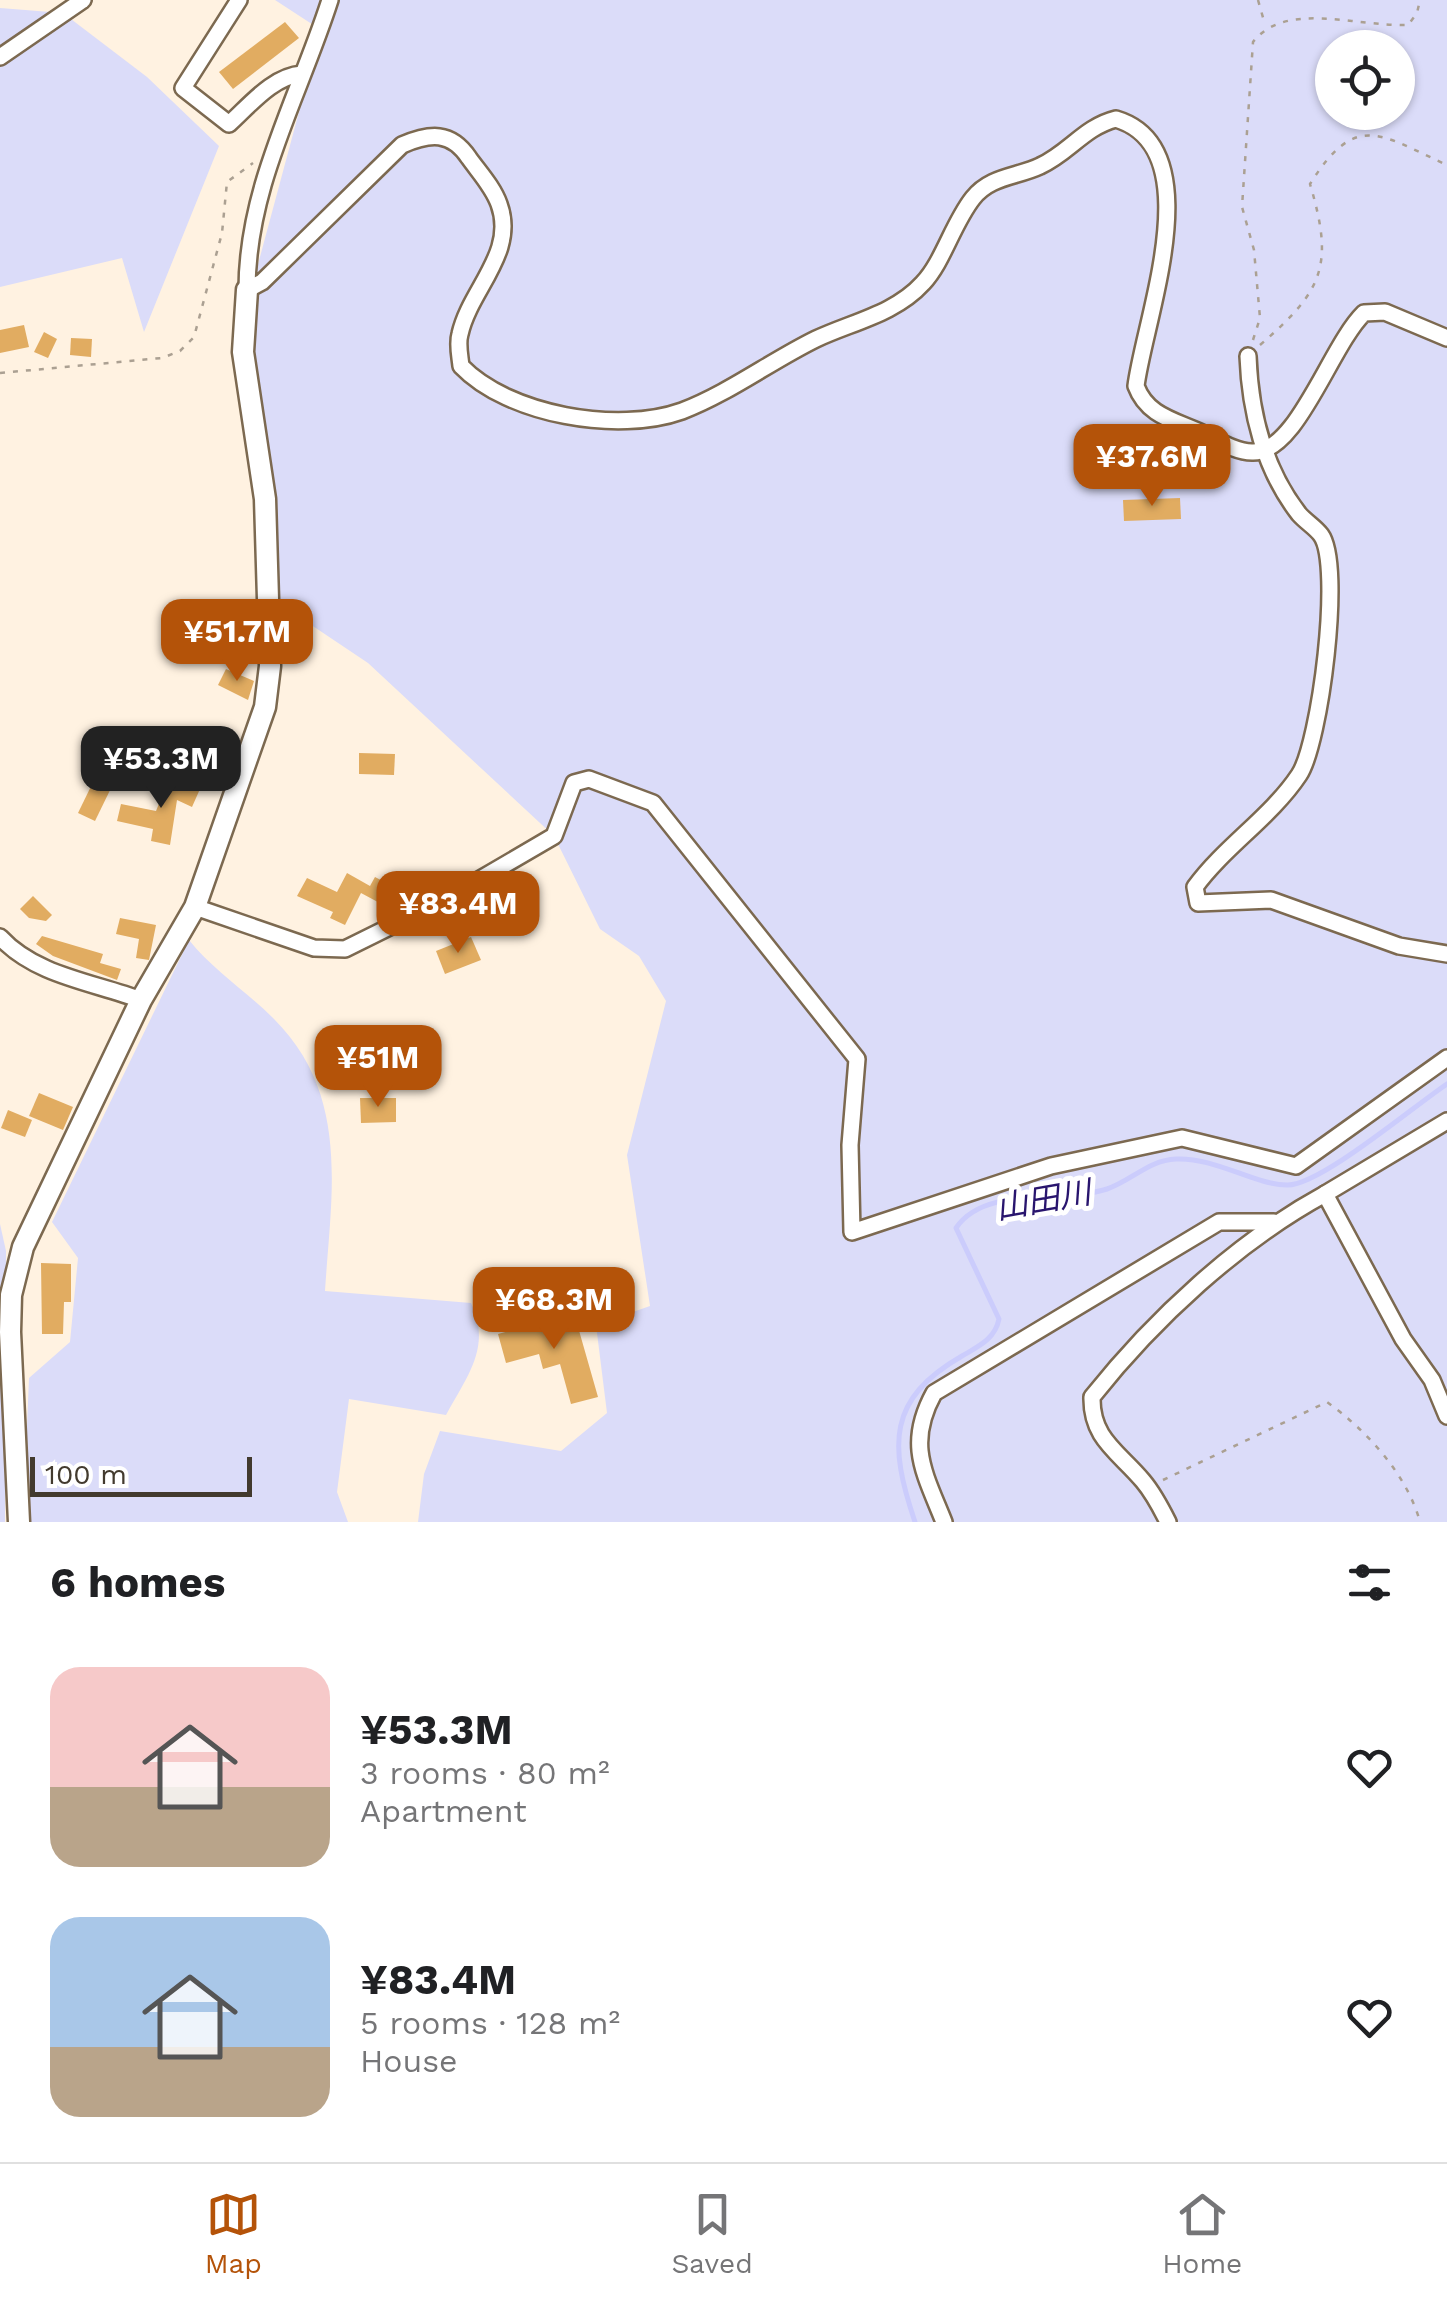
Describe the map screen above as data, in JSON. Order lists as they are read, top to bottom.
{
  "water": ["山田川"],
  "scale_bar": "100 m",
  "page": {
    "price": [
      "¥37.6M",
      "¥51.7M",
      "¥53.3M",
      "¥83.4M",
      "¥51M",
      "¥68.3M"
    ],
    "scale": "100 m",
    "heading": "6 homes",
    "list": [
      {
        "name": "¥53.3M",
        "note": "3 rooms · 80 m² · Apartment"
      },
      {
        "name": "¥83.4M",
        "note": "5 rooms · 128 m² · House"
      }
    ],
    "tabs": ["Map", "Saved", "Home"]
  }
}
